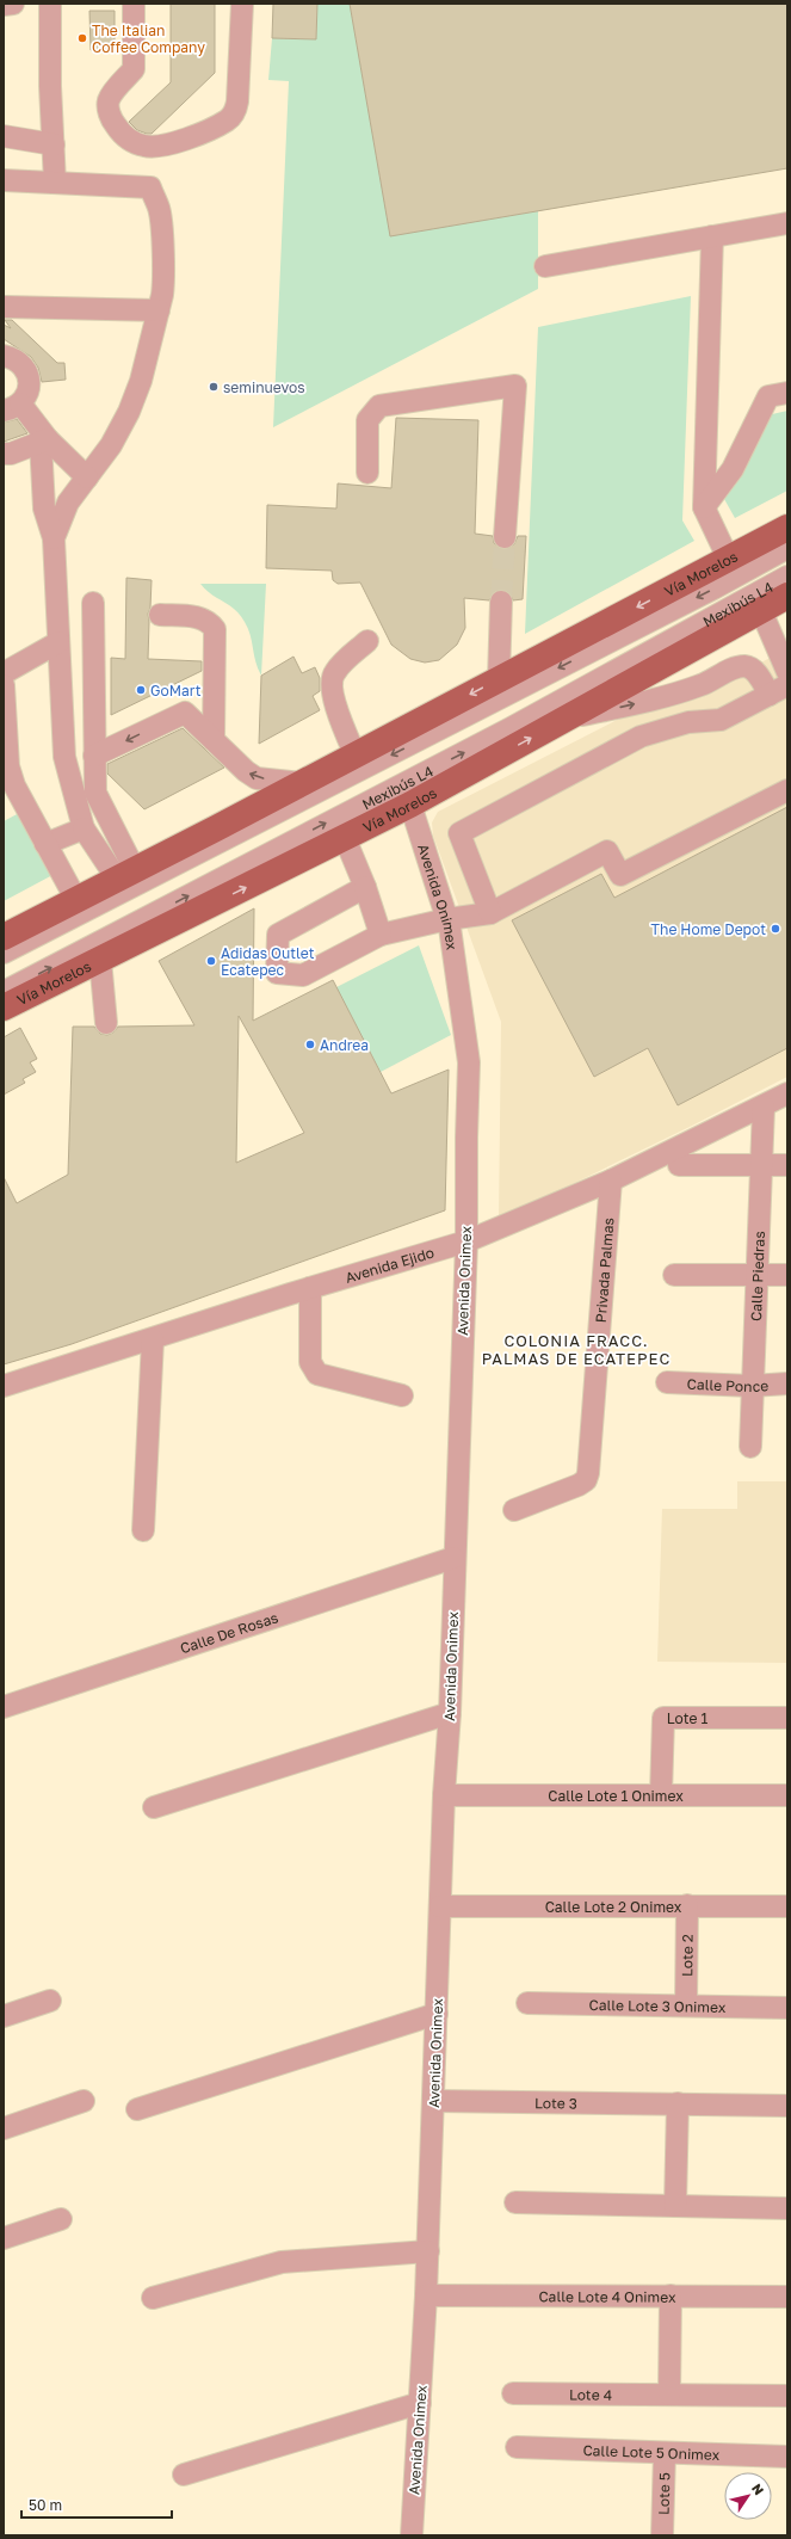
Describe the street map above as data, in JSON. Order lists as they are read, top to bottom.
{
  "streets": {
    "main road": ["Vía Morelos"],
    "street": [
      "Mexibús L4",
      "Avenida Onimex",
      "Avenida Ejido",
      "Privada Palmas",
      "Calle Piedras",
      "Calle Ponce",
      "Calle De Rosas",
      "Lote 1",
      "Calle Lote 1 Onimex",
      "Calle Lote 2 Onimex",
      "Lote 2",
      "Calle Lote 3 Onimex",
      "Lote 3",
      "Calle Lote 4 Onimex",
      "Lote 4",
      "Calle Lote 5 Onimex",
      "Lote 5"
    ]
  },
  "crossings": [
    ["Vía Morelos", "Mexibús L4"],
    ["Vía Morelos", "Avenida Onimex"],
    ["Avenida Onimex", "Avenida Ejido"],
    ["Avenida Onimex", "Calle De Rosas"],
    ["Avenida Onimex", "Calle Lote 1 Onimex"],
    ["Avenida Onimex", "Calle Lote 2 Onimex"],
    ["Avenida Onimex", "Lote 3"],
    ["Avenida Onimex", "Calle Lote 4 Onimex"],
    ["Avenida Ejido", "Privada Palmas"],
    ["Avenida Ejido", "Calle Piedras"],
    ["Calle Piedras", "Calle Ponce"],
    ["Lote 1", "Calle Lote 1 Onimex"],
    ["Calle Lote 2 Onimex", "Lote 2"],
    ["Lote 2", "Calle Lote 3 Onimex"],
    ["Calle Lote 5 Onimex", "Lote 5"]
  ],
  "districts": ["COLONIA FRACC. PALMAS DE ECATEPEC"],
  "places": [
    "The Italian Coffee Company",
    "seminuevos",
    "GoMart",
    "The Home Depot",
    "Adidas Outlet Ecatepec",
    "Andrea"
  ],
  "scale_bar": "50 m",
  "north": "top right"
}
